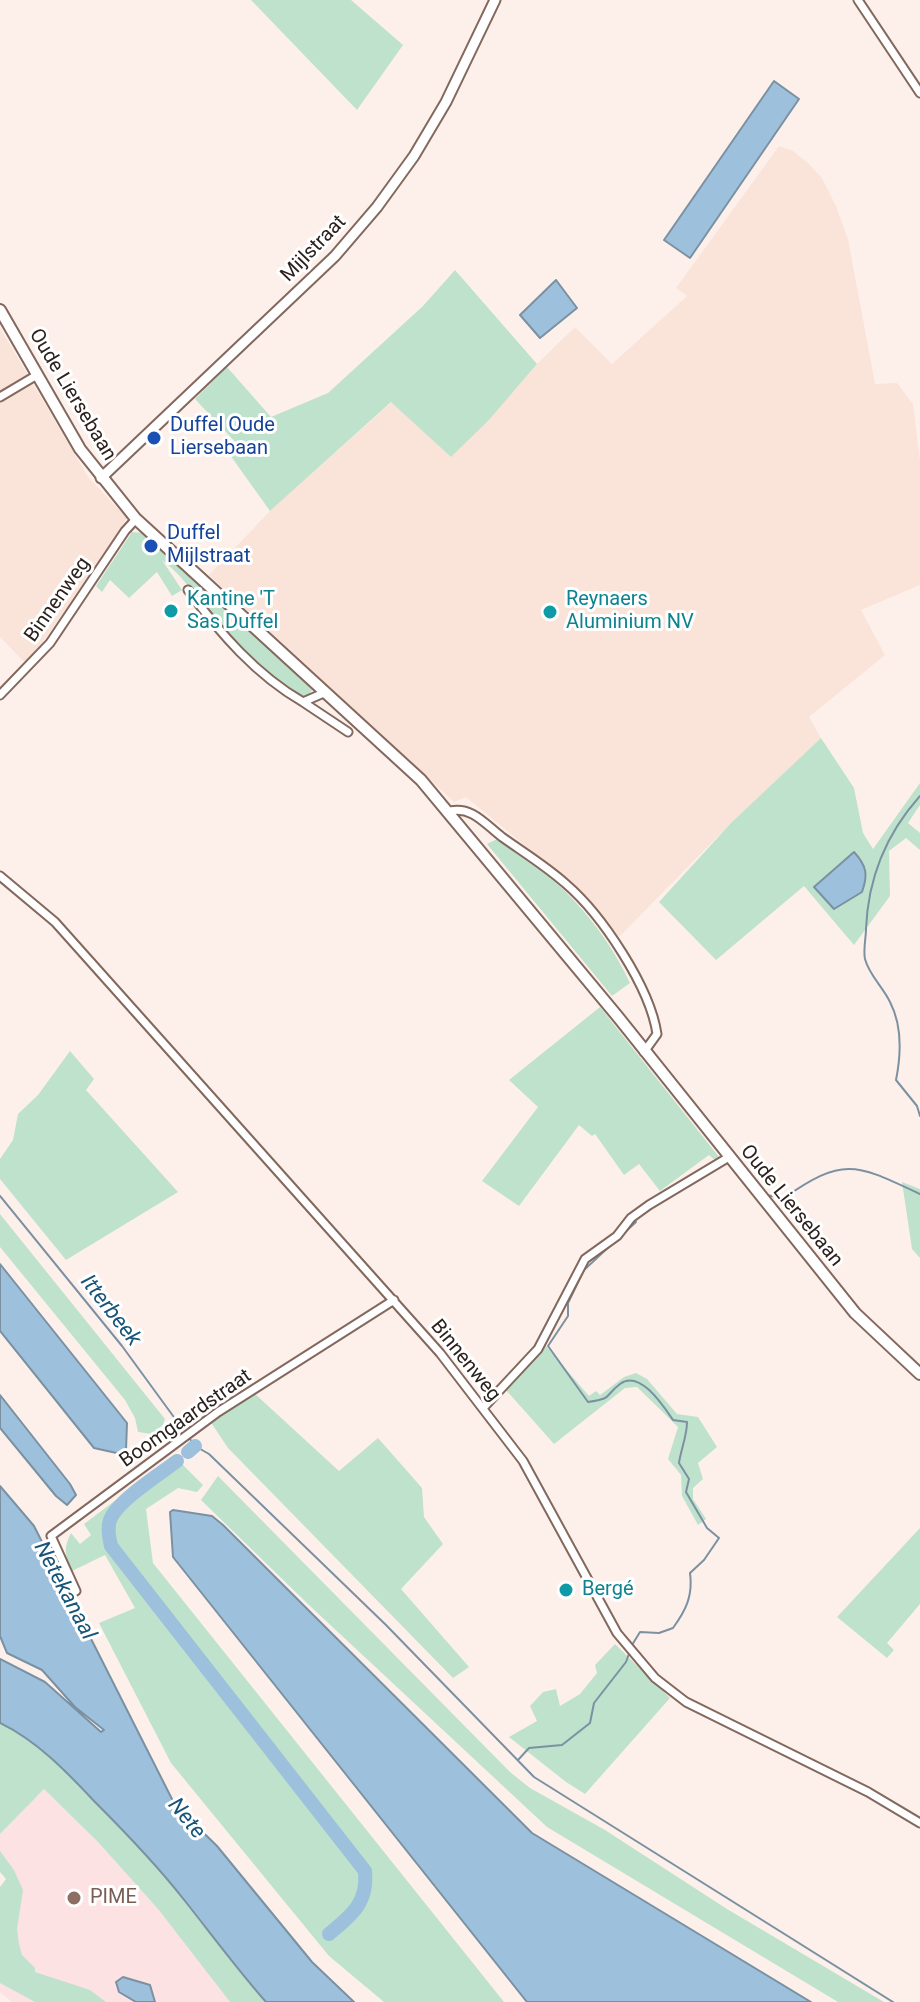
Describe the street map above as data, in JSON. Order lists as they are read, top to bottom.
{
  "streets": {
    "main road": ["Oude Liersebaan"],
    "street": ["Mijlstraat", "Binnenweg", "Boomgaardstraat"]
  },
  "crossings": [
    ["Mijlstraat", "Oude Liersebaan"],
    ["Oude Liersebaan", "Binnenweg"],
    ["Binnenweg", "Boomgaardstraat"]
  ],
  "water": ["Itterbeek", "Netekanaal", "Nete"],
  "places": [
    "Duffel Oude Liersebaan",
    "Duffel Mijlstraat",
    "Kantine 'T Sas Duffel",
    "Reynaers Aluminium NV",
    "Bergé",
    "PIME"
  ]
}
